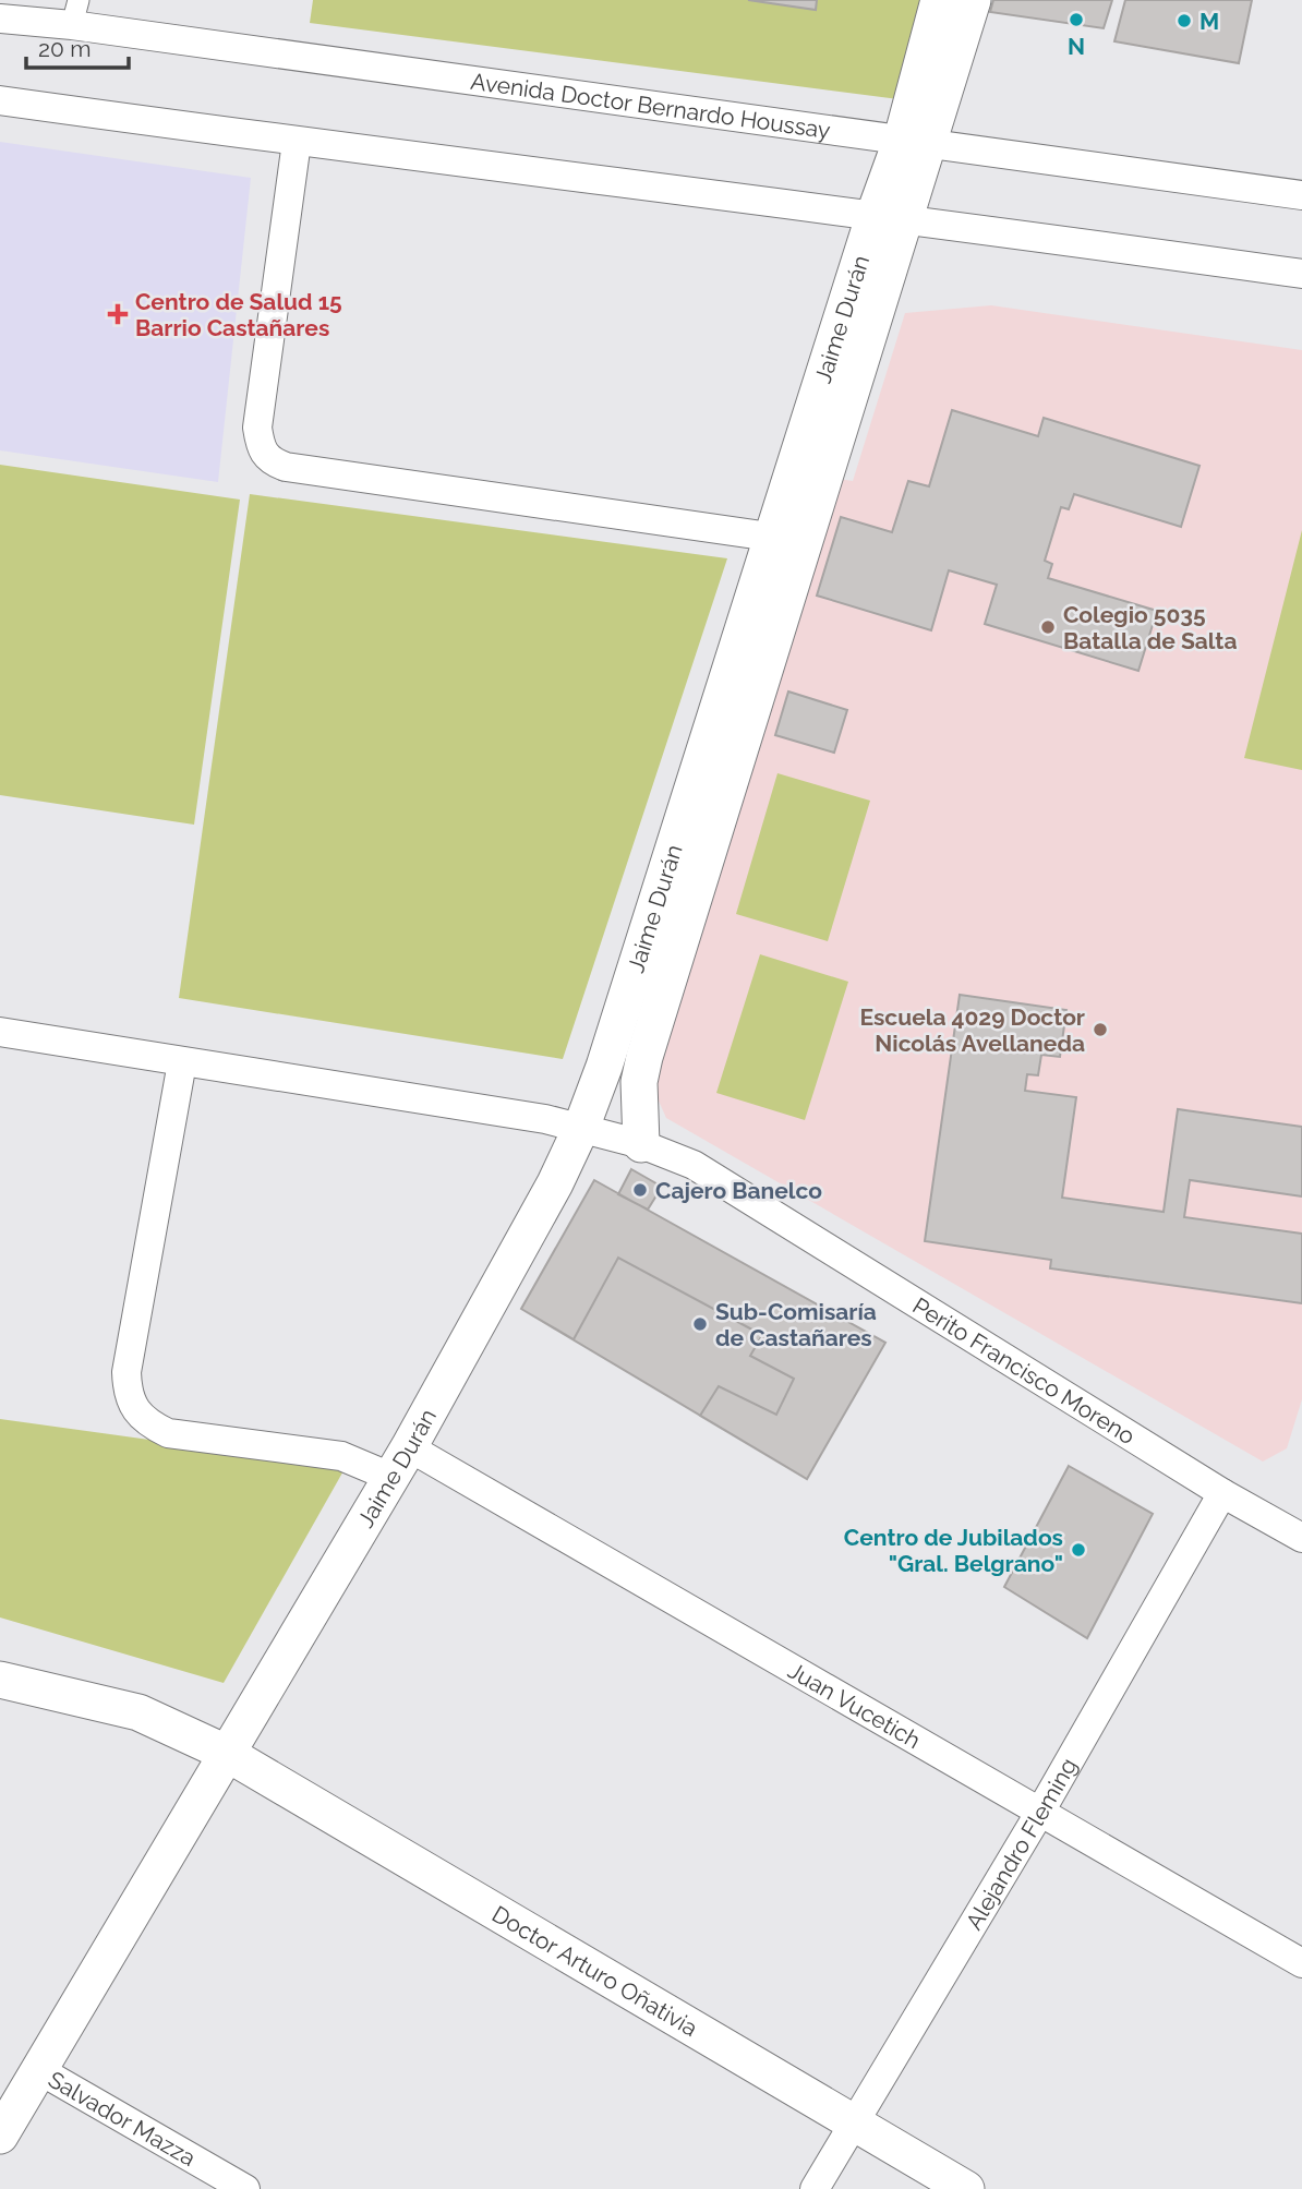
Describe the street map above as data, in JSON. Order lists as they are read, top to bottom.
{
  "streets": {
    "street": [
      "Avenida Doctor Bernardo Houssay",
      "Jaime Durán",
      "Perito Francisco Moreno",
      "Juan Vucetich",
      "Alejandro Fleming",
      "Doctor Arturo Oñativia",
      "Salvador Mazza"
    ]
  },
  "crossings": [
    ["Avenida Doctor Bernardo Houssay", "Jaime Durán"],
    ["Jaime Durán", "Perito Francisco Moreno"],
    ["Jaime Durán", "Juan Vucetich"],
    ["Jaime Durán", "Doctor Arturo Oñativia"],
    ["Jaime Durán", "Salvador Mazza"],
    ["Perito Francisco Moreno", "Juan Vucetich"],
    ["Perito Francisco Moreno", "Alejandro Fleming"],
    ["Juan Vucetich", "Alejandro Fleming"],
    ["Alejandro Fleming", "Doctor Arturo Oñativia"]
  ],
  "places": {
    "other": [
      "N",
      "M",
      "Colegio 5035 Batalla de Salta",
      "Escuela 4029 Doctor Nicolás Avellaneda",
      "Cajero Banelco",
      "Sub-Comisaría de Castañares",
      "Centro de Jubilados \"Gral. Belgrano\""
    ],
    "health": ["Centro de Salud 15 Barrio Castañares"]
  },
  "scale_bar": "20 m"
}
